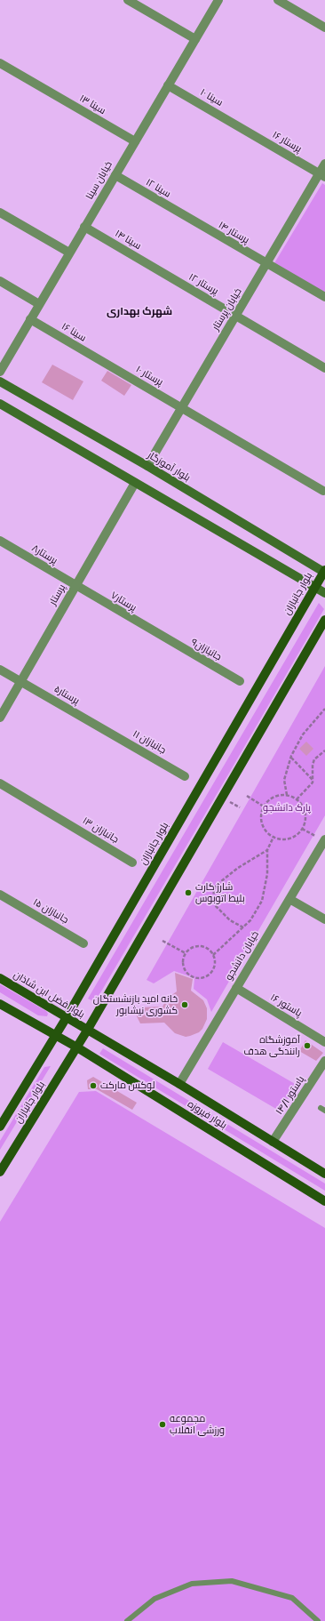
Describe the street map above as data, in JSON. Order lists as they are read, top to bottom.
{
  "streets": {
    "main road": [
      "بلوار آموزگار",
      "بلوار جانبازان",
      "بلوار فضل ابن شاذان",
      "بلوار فیروزه"
    ],
    "street": [
      "سینا ۱۰",
      "سینا ۱۳",
      "پرستار ۱۶",
      "خیابان سینا",
      "سینا ۱۲",
      "پرستار ۱۴",
      "سینا ۱۴",
      "پرستار ۱۲",
      "خیابان پرستار",
      "سینا ۱۶",
      "پرستار ۱۰",
      "پرستار۸",
      "پرستار",
      "پرستار۷",
      "جانبازان۹",
      "پرستار۵",
      "جانبازان ۱۱",
      "جانبازان ۱۳",
      "جانبازان ۱۵",
      "خیابان دانشجو",
      "پاستور ۱۶",
      "پاستور ۱۴/۱"
    ]
  },
  "crossings": [
    ["سینا ۱۰", "پرستار ۱۶"],
    ["سینا ۱۰", "خیابان سینا"],
    ["سینا ۱۳", "خیابان سینا"],
    ["پرستار ۱۶", "خیابان پرستار"],
    ["خیابان سینا", "سینا ۱۲"],
    ["خیابان سینا", "سینا ۱۴"],
    ["خیابان سینا", "سینا ۱۶"],
    ["سینا ۱۲", "پرستار ۱۴"],
    ["پرستار ۱۴", "خیابان پرستار"],
    ["سینا ۱۴", "پرستار ۱۲"],
    ["پرستار ۱۲", "خیابان پرستار"],
    ["خیابان پرستار", "پرستار ۱۰"],
    ["خیابان پرستار", "بلوار آموزگار"],
    ["سینا ۱۶", "پرستار ۱۰"],
    ["بلوار آموزگار", "بلوار جانبازان"],
    ["پرستار۸", "پرستار"],
    ["پرستار۸", "پرستار۷"],
    ["بلوار جانبازان", "بلوار فضل ابن شاذان"],
    ["بلوار جانبازان", "بلوار فیروزه"],
    ["پرستار", "پرستار۷"],
    ["پرستار", "پرستار۵"],
    ["پرستار۷", "جانبازان۹"],
    ["پرستار۵", "جانبازان ۱۱"],
    ["خیابان دانشجو", "پاستور ۱۶"],
    ["خیابان دانشجو", "بلوار فیروزه"],
    ["بلوار فضل ابن شاذان", "بلوار فیروزه"],
    ["پاستور ۱۴/۱", "بلوار فیروزه"]
  ],
  "districts": ["شهرک بهداری"],
  "parks": ["پارک دانشجو"],
  "places": [
    "شارژ کارت بلیط اتوبوس",
    "خانه امید بازنشستگان کشوری نیشابور",
    "آموزشگاه رانندگی هدف",
    "لوکس مارکت",
    "مجموعه ورزشی انقلاب"
  ]
}
